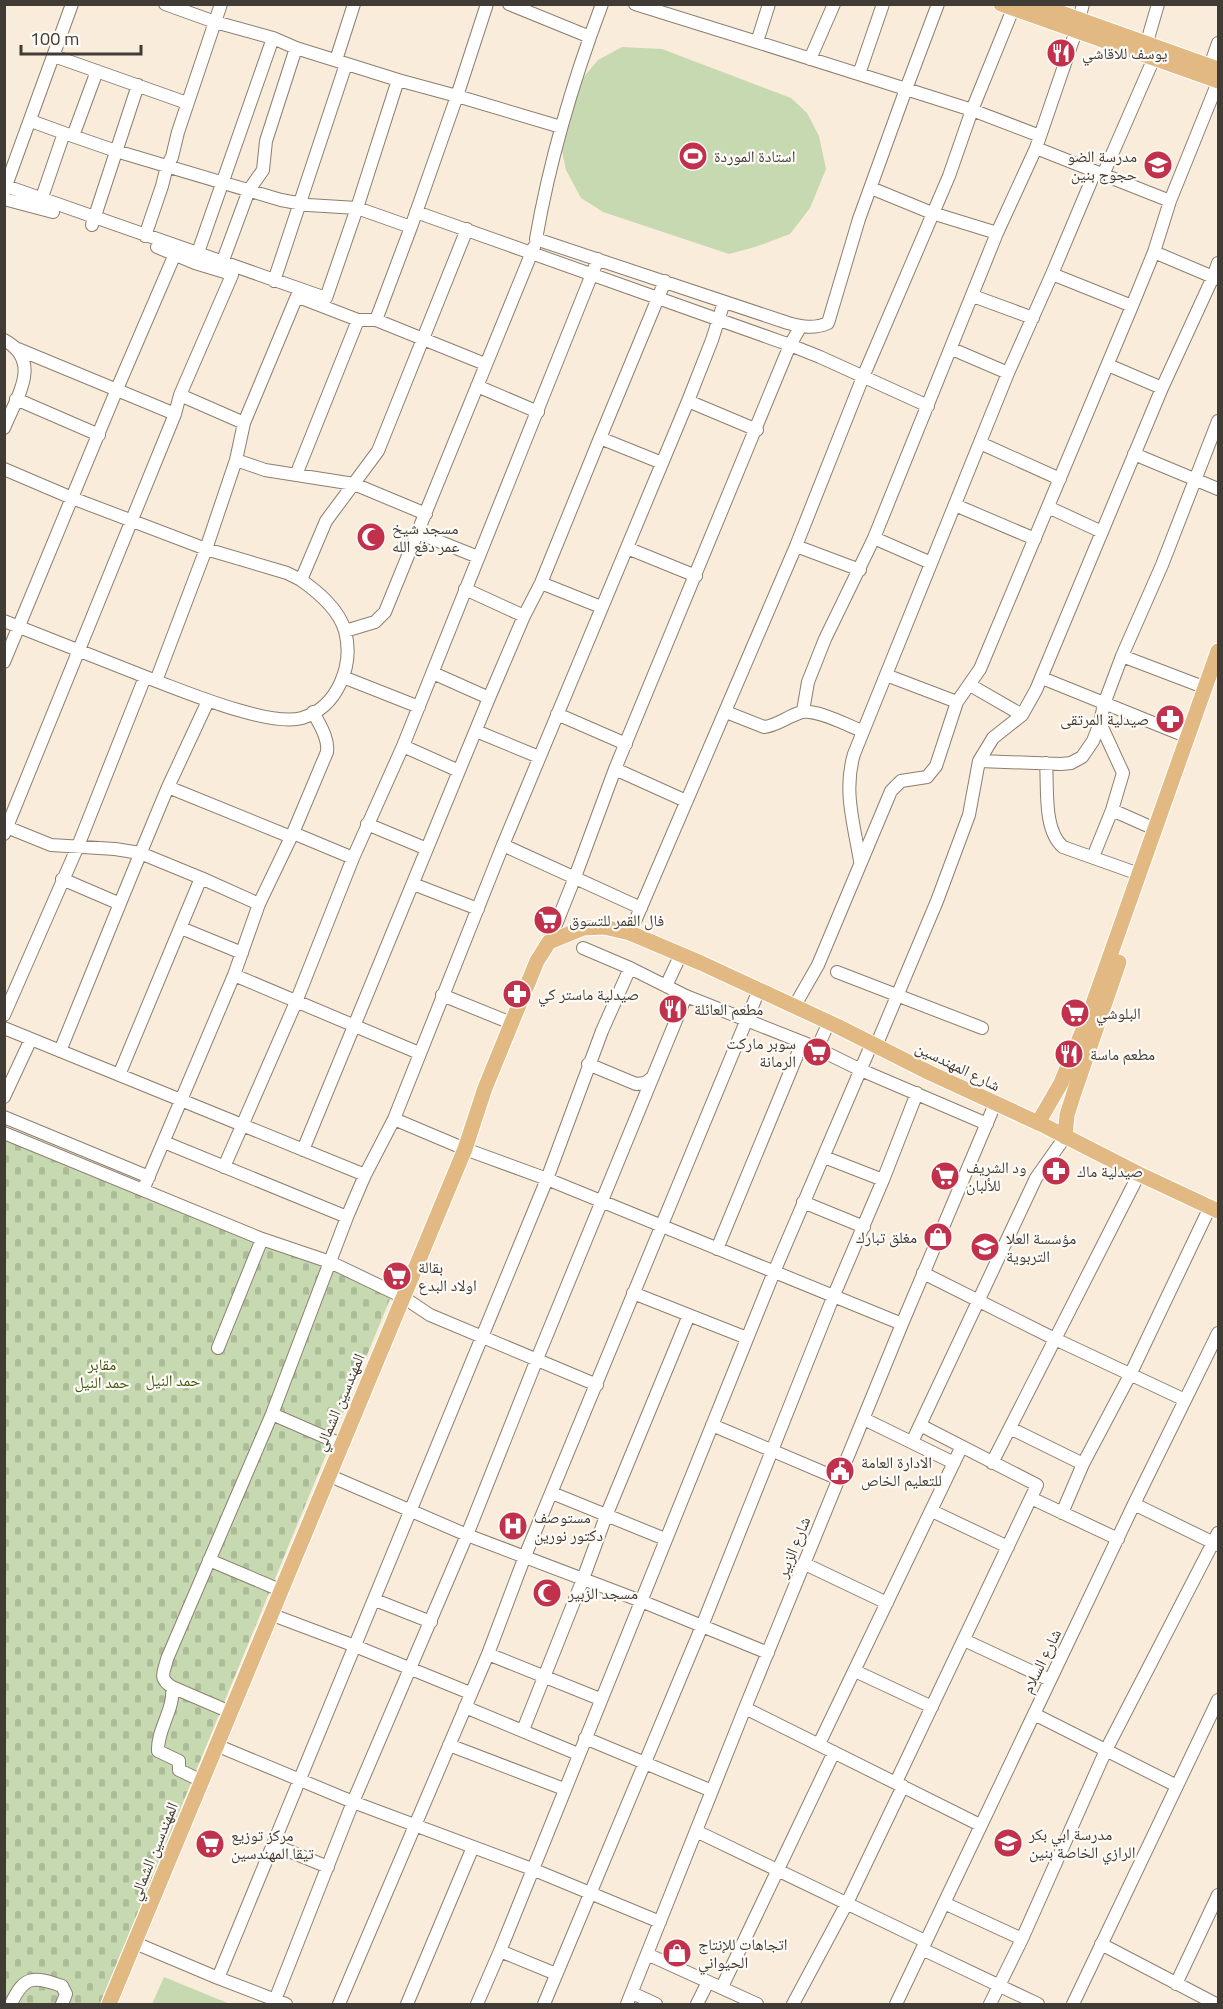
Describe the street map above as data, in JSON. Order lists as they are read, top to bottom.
{
  "streets": {
    "main road": ["شارع المهندسين", "المهندسين الشمالي"],
    "street": ["شارع الزبير", "شارع السلام"]
  },
  "crossings": [
    ["شارع المهندسين", "شارع الزبير"]
  ],
  "parks": ["مقابر حمد النيل", "حمد النيل"],
  "places": {
    "restaurant": ["يوسف للاقاشي", "مطعم العائلة", "مطعم ماسة"],
    "sports": ["استادة الموردة"],
    "school or university": ["مدرسة الضو حجوج بنين", "مؤسسة العلا التربوية", "مدرسة ابي بكر الرازي الخاصة بنين"],
    "mosque": ["مسجد شيخ عمر دفع الله", "مسجد الزبير"],
    "pharmacy": ["صيدلية المرتقى", "صيدلية ماستر كي", "صيدلية ماك"],
    "supermarket": [
      "فال القمر للتسوق",
      "البلوشي",
      "سوبر ماركت الرمانة",
      "ود الشريف للألبان",
      "بقالة اولاد البدع",
      "مركز توزيع تيقا المهندسين"
    ],
    "shop": ["مغلق تبارك", "اتجاهات للإنتاج الحيواني"],
    "public building": ["الادارة العامة للتعليم الخاص"],
    "hospital": ["مستوصف دكتور نورين"]
  },
  "scale_bar": "100 m"
}
